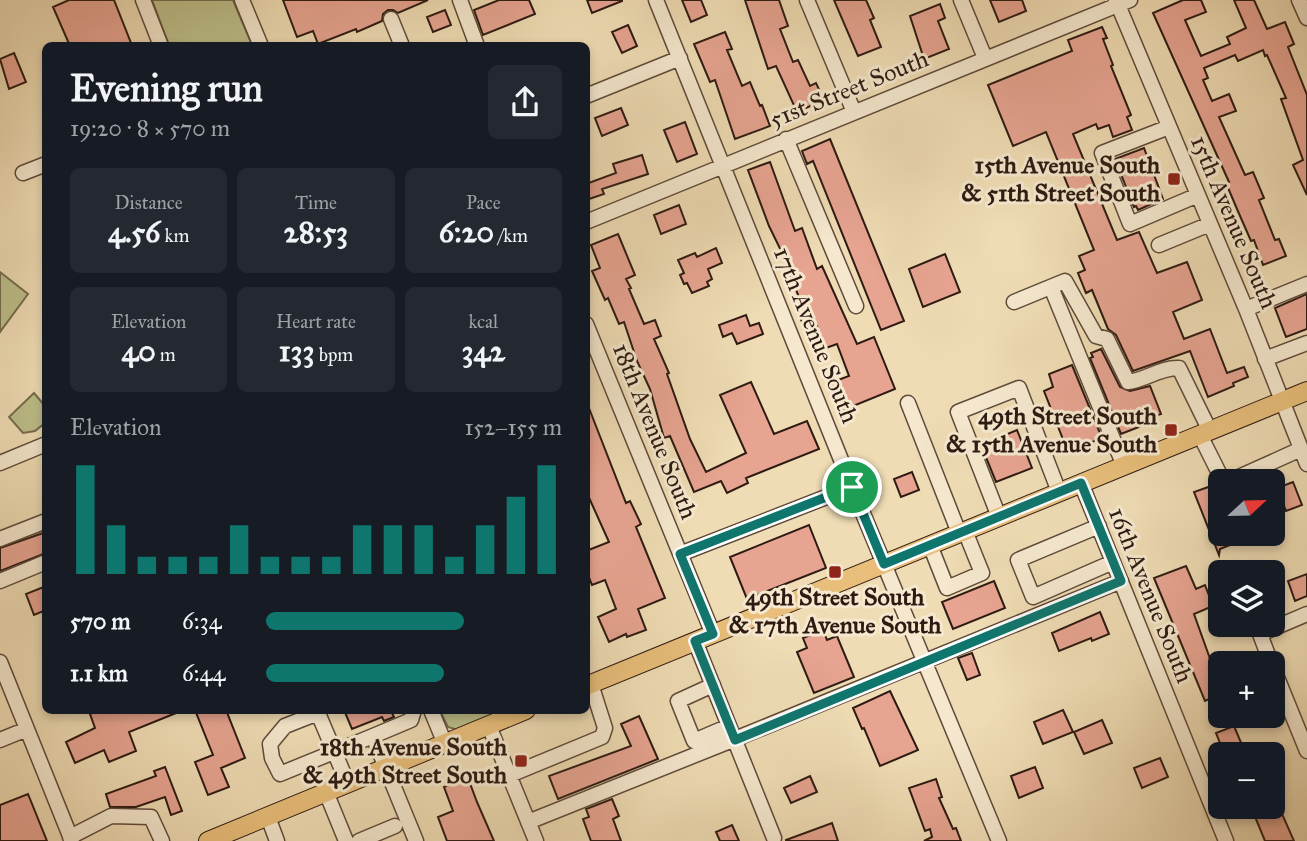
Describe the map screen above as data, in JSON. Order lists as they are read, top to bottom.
{
  "streets": {
    "street": [
      "51st Street South",
      "15th Avenue South",
      "17th Avenue South",
      "18th Avenue South",
      "16th Avenue South"
    ]
  },
  "crossings": [
    ["51st Street South", "15th Avenue South"],
    ["51st Street South", "17th Avenue South"]
  ],
  "places": {
    "transit": [
      "15th Avenue South & 51th Street South",
      "49th Street South & 15th Avenue South",
      "49th Street South & 17th Avenue South",
      "18th Avenue South & 49th Street South"
    ]
  },
  "north": "right",
  "page": {
    "heading": ["Evening run", "19:20 · 8 × 570 m"],
    "stats": [
      ["Distance", "4.56 km"],
      ["Time", "28:53"],
      ["Pace", "6:20 /km"],
      ["Elevation", "40 m"],
      ["Heart rate", "133 bpm"],
      ["kcal", "342"]
    ],
    "chart": ["Elevation", "152–155 m"],
    "map_buttons": ["+", "−"],
    "list": [
      {
        "name": "570 m",
        "note": "6:34"
      },
      {
        "name": "1.1 km",
        "note": "6:44"
      }
    ]
  }
}
